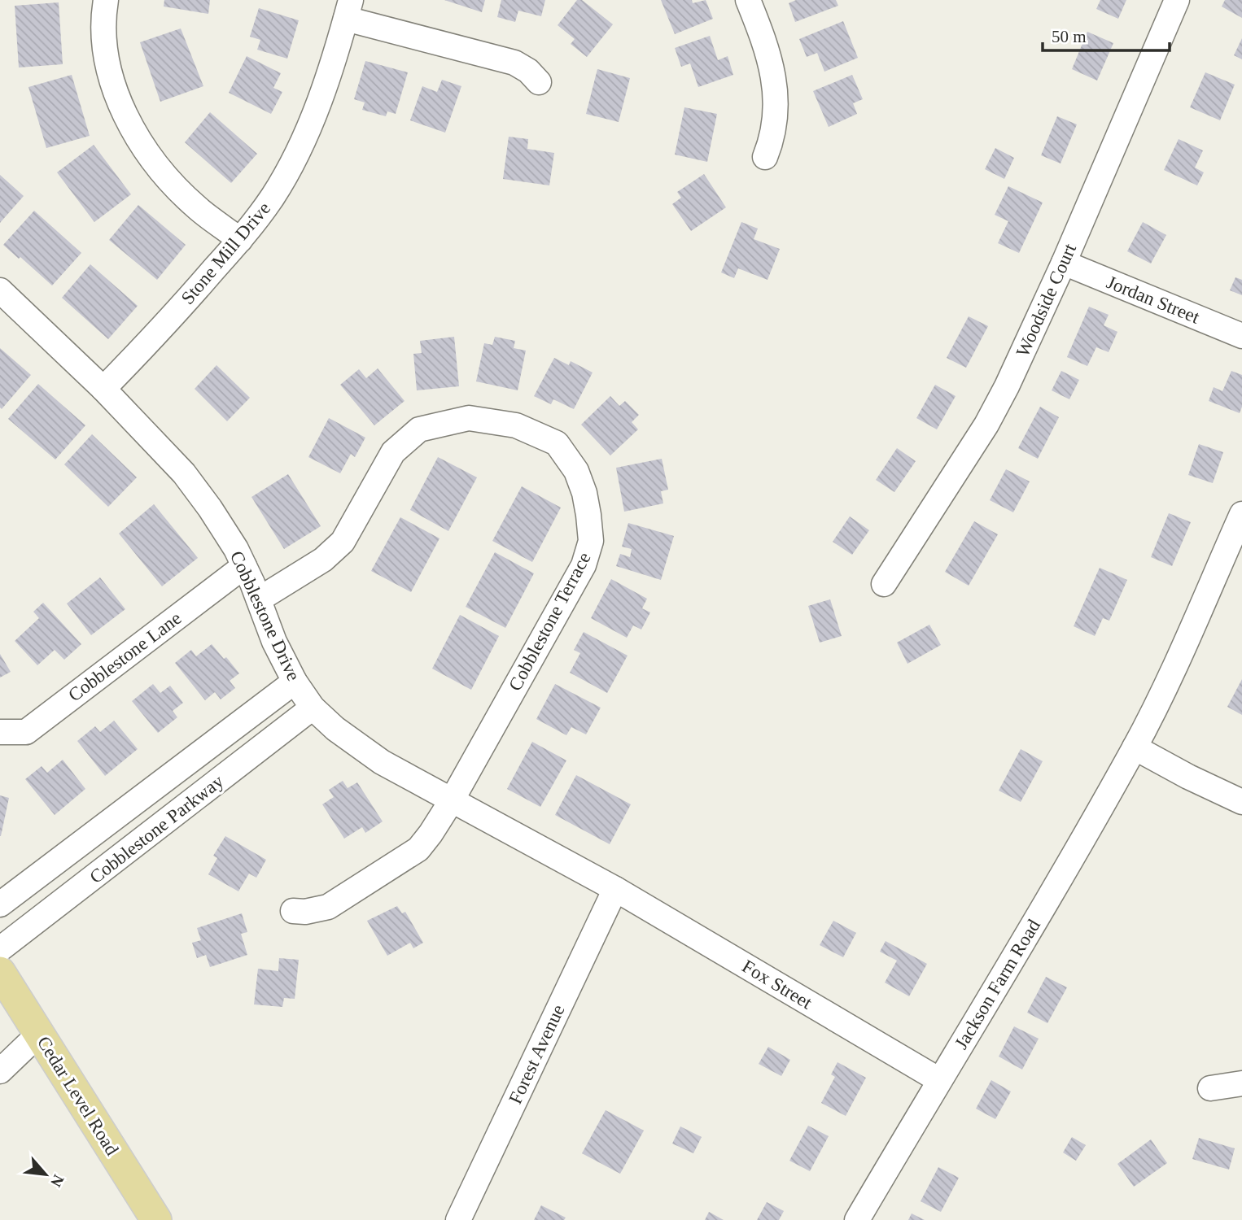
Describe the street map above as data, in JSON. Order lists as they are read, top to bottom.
{
  "streets": {
    "main road": ["Cedar Level Road"],
    "street": [
      "Stone Mill Drive",
      "Jordan Street",
      "Woodside Court",
      "Cobblestone Drive",
      "Cobblestone Terrace",
      "Cobblestone Lane",
      "Cobblestone Parkway",
      "Fox Street",
      "Jackson Farm Road",
      "Forest Avenue"
    ]
  },
  "crossings": [
    ["Stone Mill Drive", "Cobblestone Drive"],
    ["Jordan Street", "Woodside Court"],
    ["Cobblestone Drive", "Cobblestone Terrace"],
    ["Cobblestone Drive", "Cobblestone Lane"],
    ["Cobblestone Drive", "Cobblestone Parkway"],
    ["Cobblestone Drive", "Fox Street"],
    ["Cobblestone Drive", "Forest Avenue"],
    ["Fox Street", "Jackson Farm Road"],
    ["Fox Street", "Forest Avenue"]
  ],
  "scale_bar": "50 m",
  "north": "bottom right"
}
